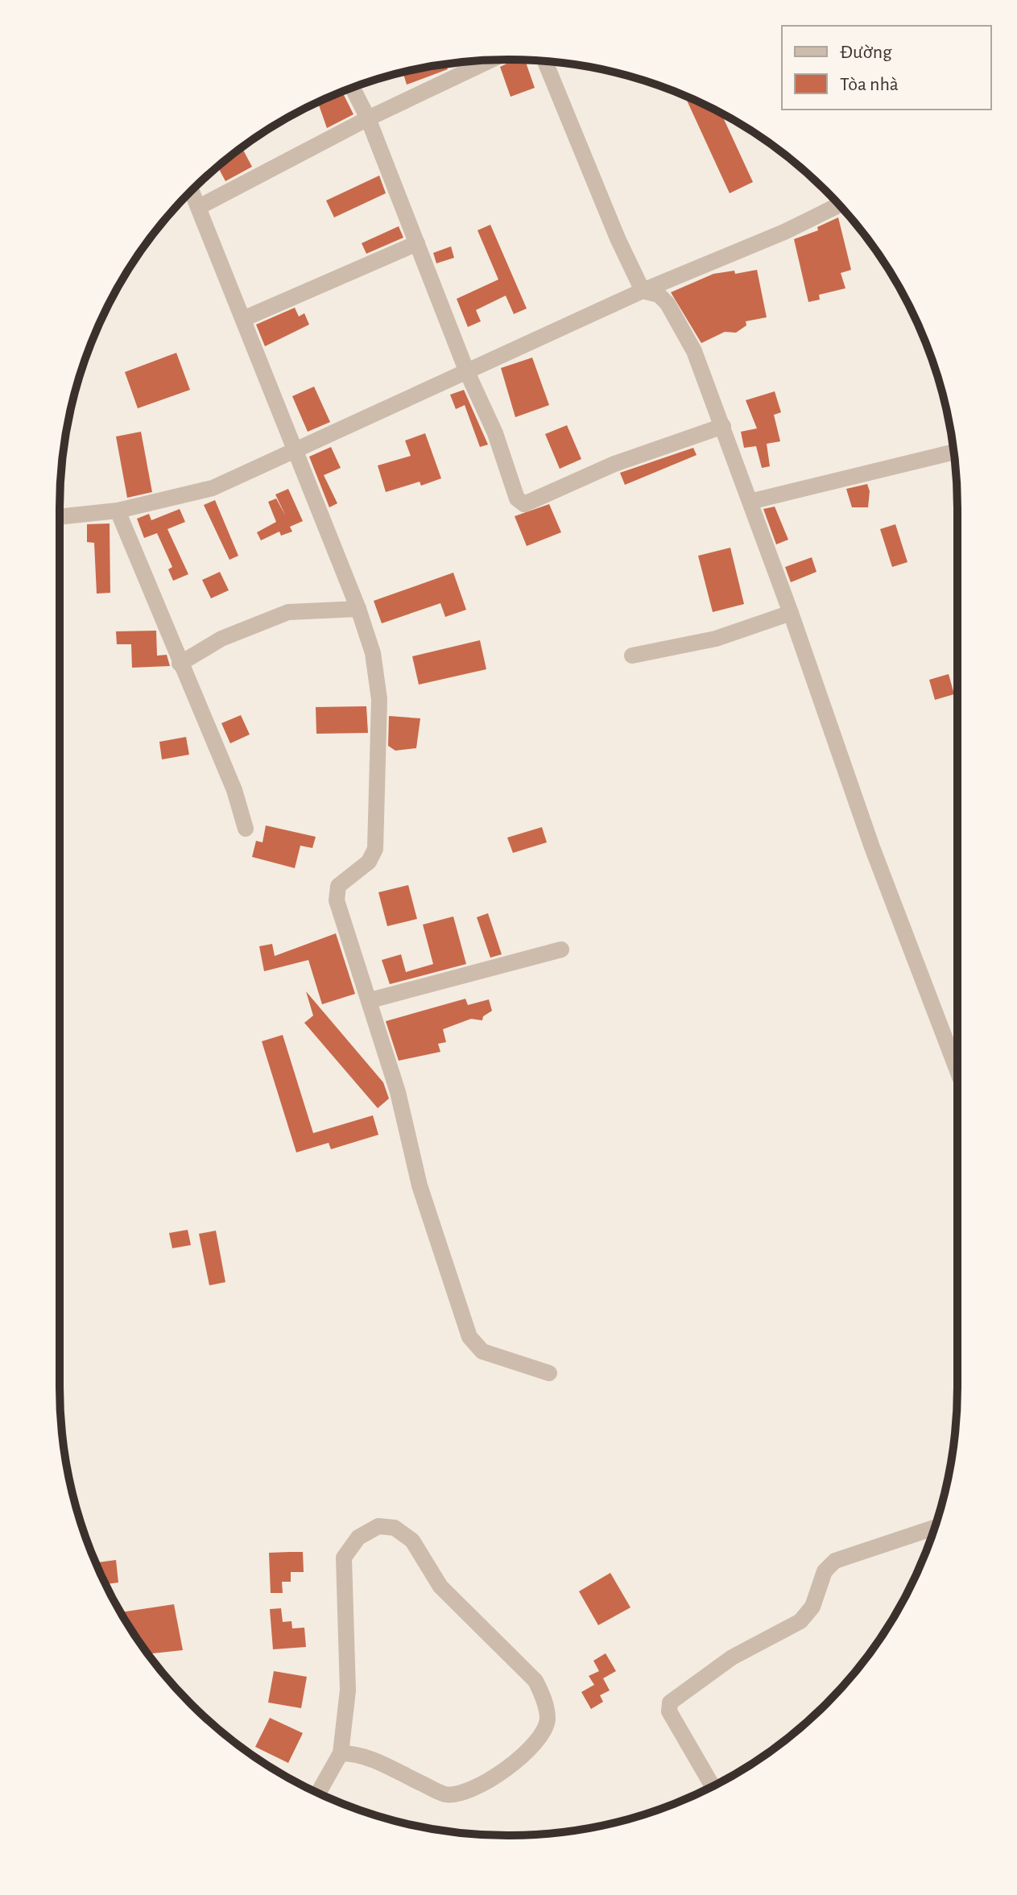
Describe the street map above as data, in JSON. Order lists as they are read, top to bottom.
{
  "legend": ["Đường", "Tòa nhà"]
}
